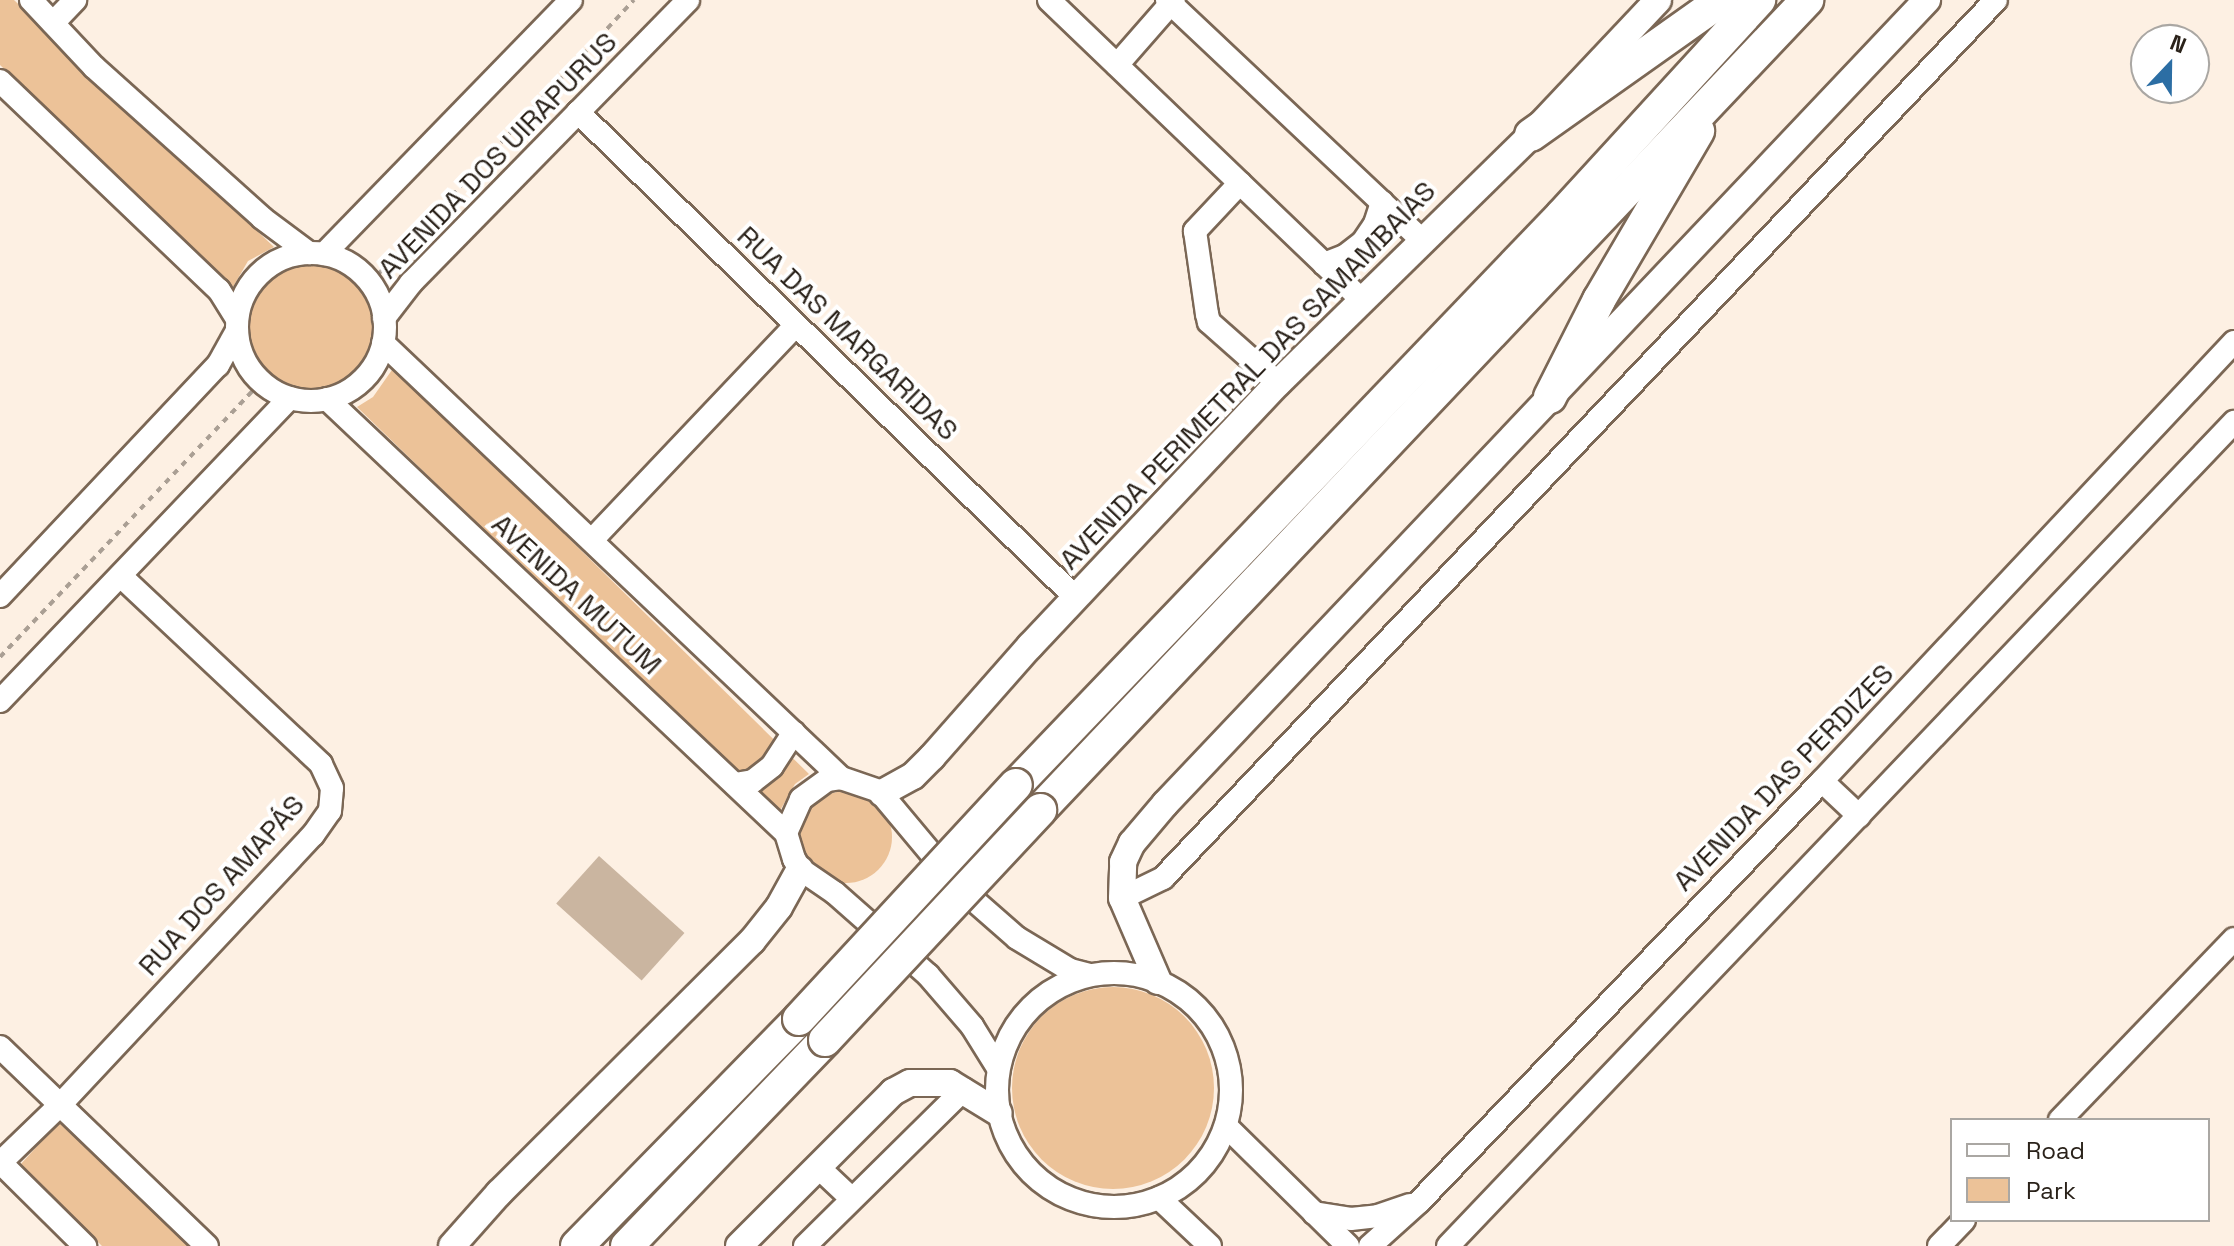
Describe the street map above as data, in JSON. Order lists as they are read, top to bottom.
{
  "streets": {
    "main road": ["AVENIDA PERIMETRAL DAS SAMAMBAIAS"],
    "street": [
      "AVENIDA DOS UIRAPURUS",
      "RUA DAS MARGARIDAS",
      "AVENIDA MUTUM",
      "AVENIDA DAS PERDIZES",
      "RUA DOS AMAPÁS"
    ]
  },
  "crossings": [
    ["AVENIDA DOS UIRAPURUS", "RUA DAS MARGARIDAS"],
    ["AVENIDA DOS UIRAPURUS", "AVENIDA MUTUM"],
    ["RUA DAS MARGARIDAS", "AVENIDA PERIMETRAL DAS SAMAMBAIAS"]
  ],
  "legend": ["Road", "Park"],
  "north": "top"
}
